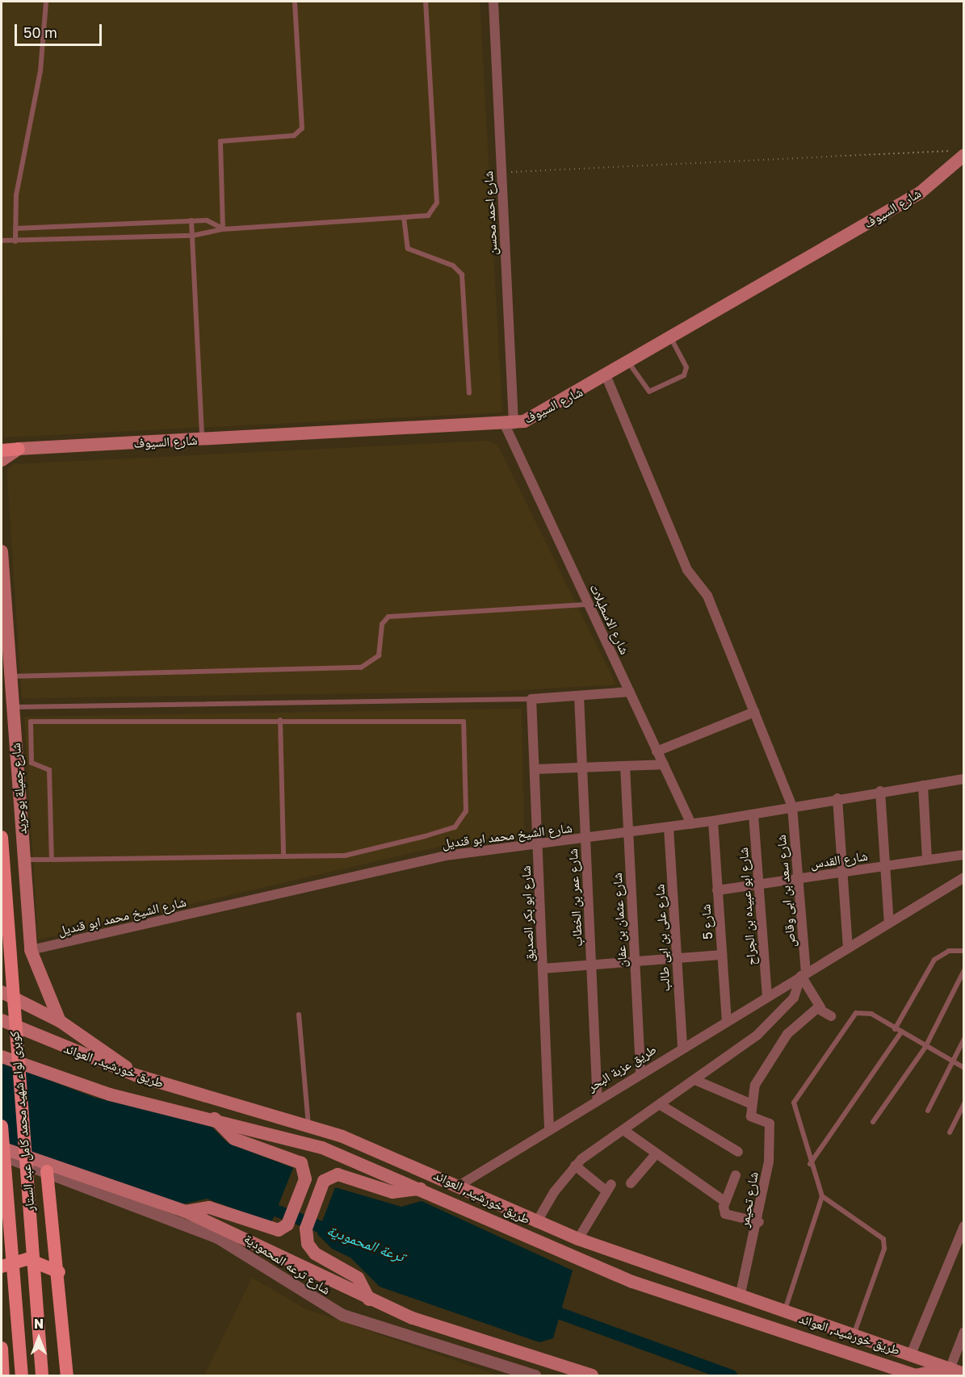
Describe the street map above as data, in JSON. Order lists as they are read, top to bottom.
{
  "streets": {
    "main road": [
      "شارع السيوف",
      "شارع جميلة بوحريد",
      "طريق خورشيد, العوائد",
      "كوبرى لواء شهيد محمد كامل عبد الستار"
    ],
    "street": [
      "شارع احمد محسن",
      "شارع الاسطبلات",
      "شارع الشيخ محمد ابو قنديل",
      "شارع القدس",
      "شارع سعد بن ابى وقاص",
      "شارع عمر بن الخطاب",
      "شارع ابو عبيده بن الجراح",
      "شارع ابو بكر الصديق",
      "شارع عثمان بن عفان",
      "شارع 5",
      "شارع على بن ابى طالب",
      "طريق عزبة البحر",
      "شارع تحيمر",
      "شارع ترعه المحمودية"
    ]
  },
  "crossings": [
    ["شارع السيوف", "شارع احمد محسن"],
    ["شارع السيوف", "شارع الاسطبلات"],
    ["شارع السيوف", "شارع سعد بن ابى وقاص"],
    ["شارع احمد محسن", "شارع الاسطبلات"],
    ["شارع الاسطبلات", "شارع الشيخ محمد ابو قنديل"],
    ["شارع جميلة بوحريد", "شارع الشيخ محمد ابو قنديل"],
    ["شارع الشيخ محمد ابو قنديل", "شارع سعد بن ابى وقاص"],
    ["شارع الشيخ محمد ابو قنديل", "شارع عمر بن الخطاب"],
    ["شارع الشيخ محمد ابو قنديل", "شارع ابو عبيده بن الجراح"],
    ["شارع الشيخ محمد ابو قنديل", "شارع ابو بكر الصديق"],
    ["شارع الشيخ محمد ابو قنديل", "شارع عثمان بن عفان"],
    ["شارع الشيخ محمد ابو قنديل", "شارع 5"],
    ["شارع الشيخ محمد ابو قنديل", "شارع على بن ابى طالب"],
    ["شارع القدس", "شارع سعد بن ابى وقاص"],
    ["شارع القدس", "شارع ابو عبيده بن الجراح"],
    ["شارع القدس", "شارع 5"],
    ["شارع سعد بن ابى وقاص", "طريق عزبة البحر"],
    ["شارع عمر بن الخطاب", "طريق عزبة البحر"],
    ["شارع ابو عبيده بن الجراح", "طريق عزبة البحر"],
    ["شارع ابو بكر الصديق", "طريق عزبة البحر"],
    ["شارع عثمان بن عفان", "طريق عزبة البحر"],
    ["شارع 5", "طريق عزبة البحر"],
    ["شارع على بن ابى طالب", "طريق عزبة البحر"],
    ["طريق خورشيد, العوائد", "طريق عزبة البحر"],
    ["طريق خورشيد, العوائد", "شارع تحيمر"]
  ],
  "water": ["ترعة المحمودية"],
  "scale_bar": "50 m",
  "north": "top"
}
